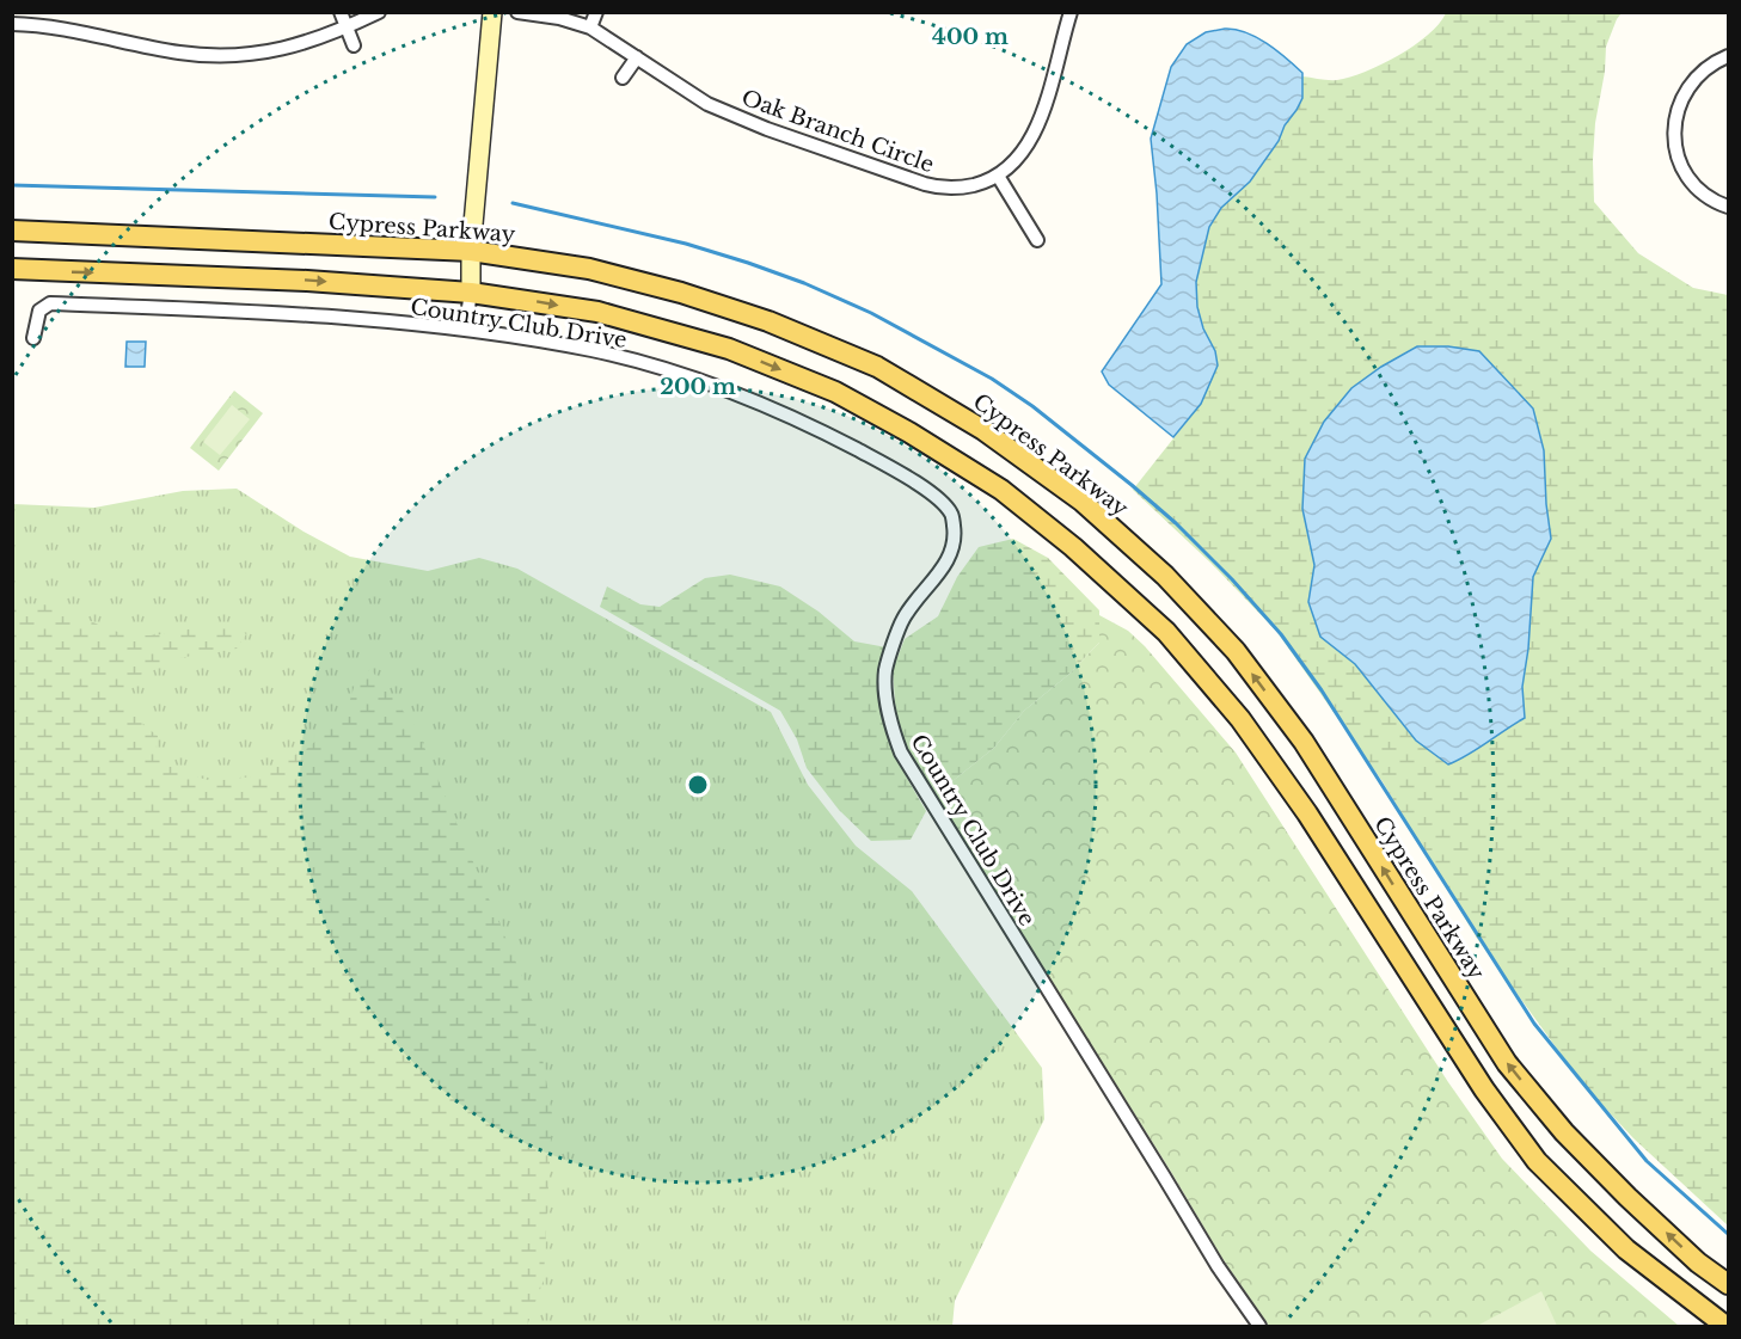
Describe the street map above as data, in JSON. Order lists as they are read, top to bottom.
{
  "streets": {
    "main road": ["Cypress Parkway"],
    "street": ["Oak Branch Circle", "Country Club Drive"]
  },
  "rings": ["400 m", "200 m"]
}
